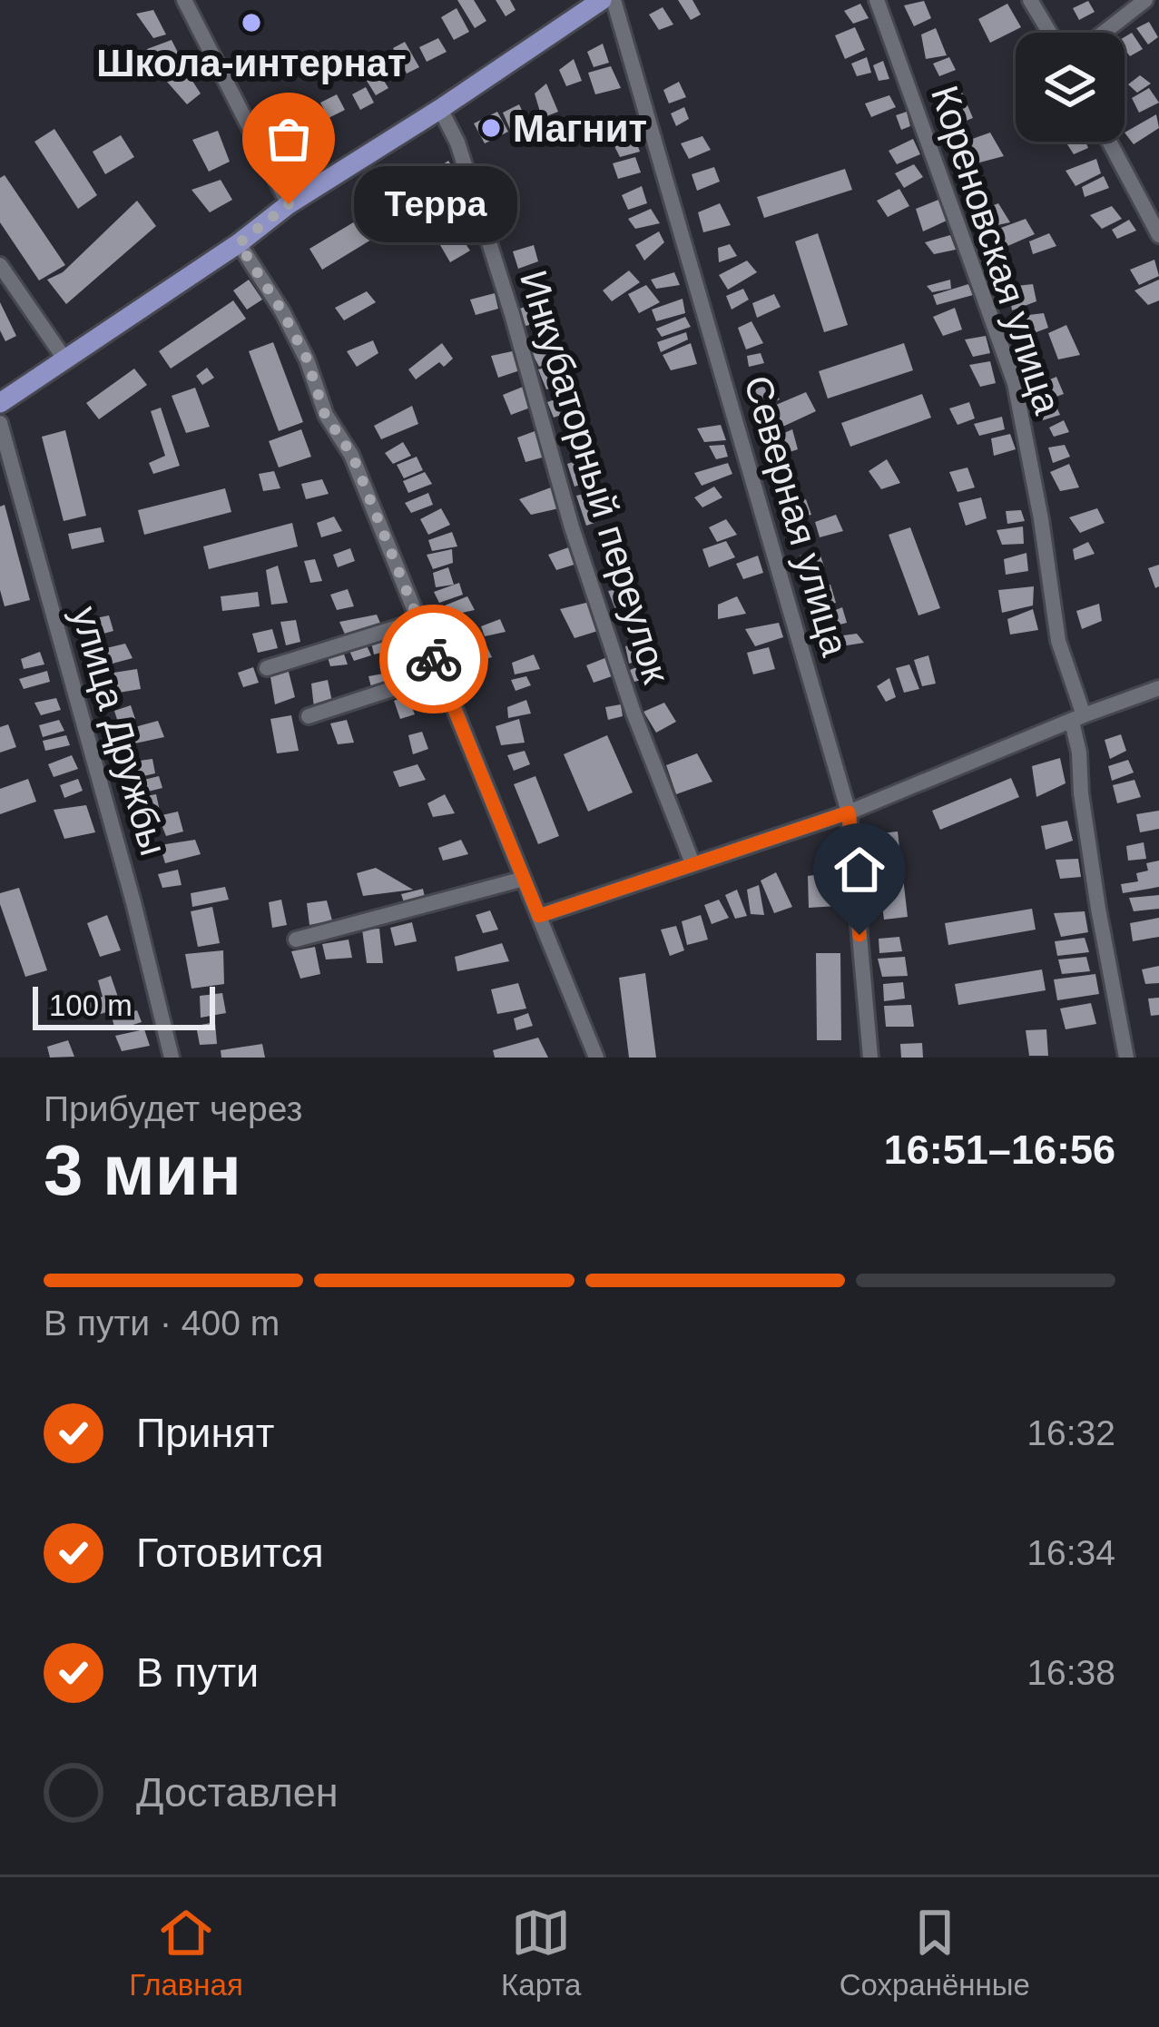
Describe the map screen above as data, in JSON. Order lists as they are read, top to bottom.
{
  "streets": {
    "street": [
      "Кореновская улица",
      "Инкубаторный переулок",
      "Северная улица",
      "улица Дружбы"
    ]
  },
  "places": ["Школа-интернат", "Магнит", "Терра"],
  "scale_bar": "100 m",
  "page": {
    "bubble": "Терра",
    "scale": "100 m",
    "heading": ["3 мин", "Прибудет через", "16:51–16:56"],
    "bar": "В пути · 400 m",
    "list": [
      ["Принят", "16:32"],
      ["Готовится", "16:34"],
      ["В пути", "16:38"],
      "Доставлен"
    ],
    "tabs": ["Главная", "Карта", "Сохранённые"]
  }
}
